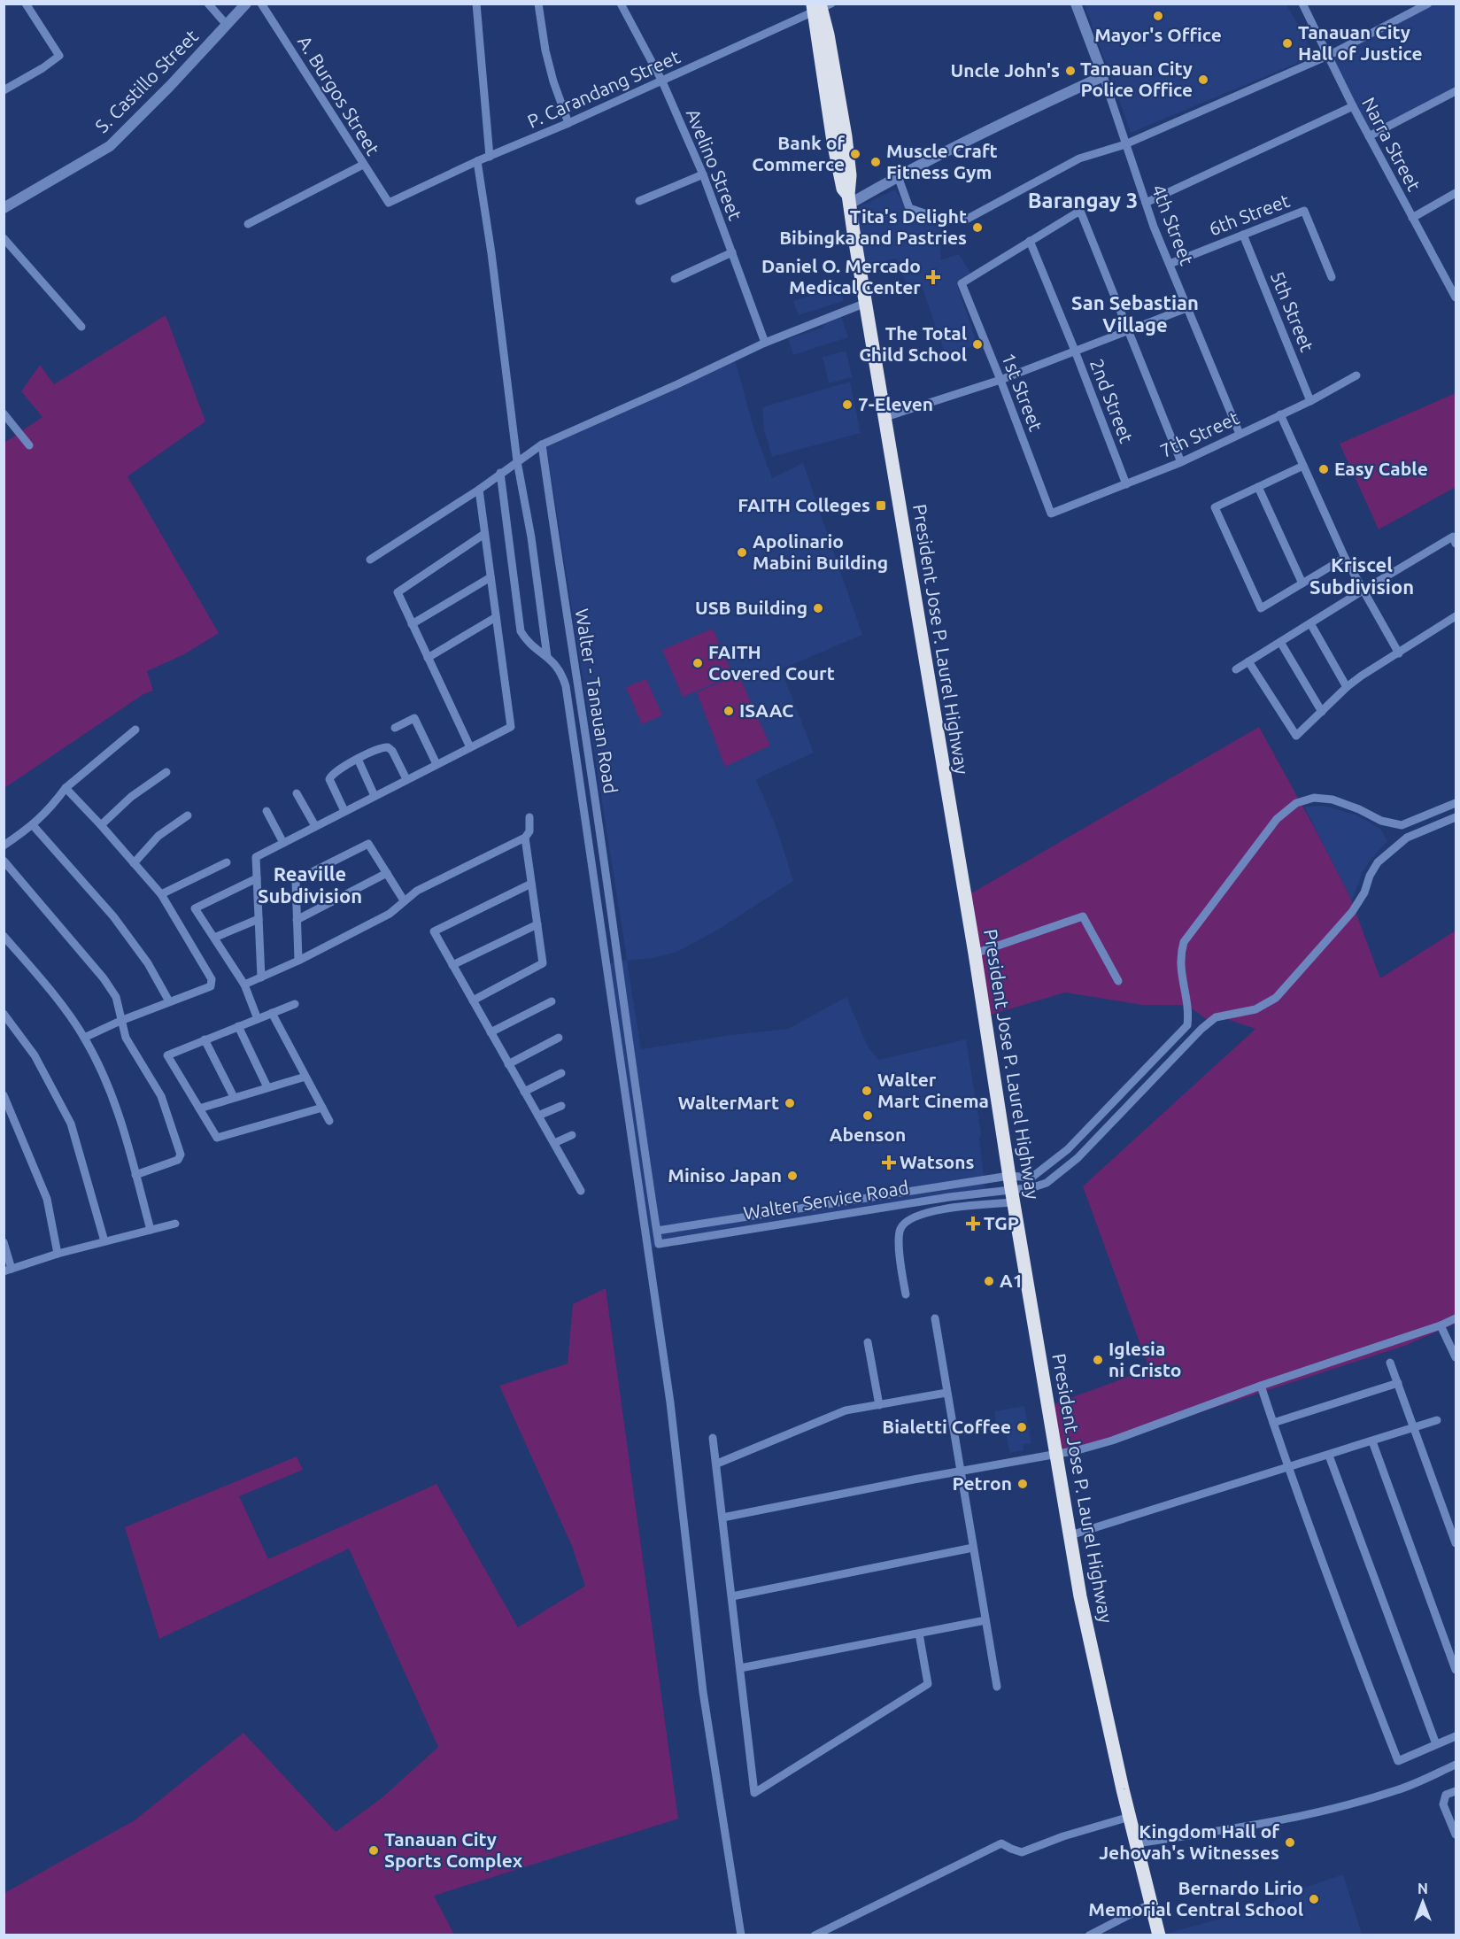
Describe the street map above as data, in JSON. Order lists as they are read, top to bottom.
{
  "streets": {
    "highway": ["President Jose P. Laurel Highway"],
    "street": [
      "S. Castillo Street",
      "P. Carandang Street",
      "A. Burgos Street",
      "Narra Street",
      "Avelino Street",
      "6th Street",
      "4th Street",
      "5th Street",
      "1st Street",
      "2nd Street",
      "7th Street",
      "Walter - Tanauan Road",
      "Walter Service Road"
    ]
  },
  "crossings": [
    ["P. Carandang Street", "A. Burgos Street"],
    ["P. Carandang Street", "Avelino Street"],
    ["P. Carandang Street", "President Jose P. Laurel Highway"],
    ["6th Street", "4th Street"],
    ["6th Street", "5th Street"],
    ["4th Street", "7th Street"],
    ["5th Street", "7th Street"],
    ["1st Street", "2nd Street"],
    ["1st Street", "7th Street"],
    ["2nd Street", "7th Street"],
    ["President Jose P. Laurel Highway", "Walter Service Road"],
    ["Walter - Tanauan Road", "Walter Service Road"]
  ],
  "districts": [
    "Barangay 3",
    "San Sebastian Village",
    "Kriscel Subdivision",
    "Reaville Subdivision"
  ],
  "places": {
    "other": [
      "Mayor's Office",
      "Tanauan City Hall of Justice",
      "Uncle John's",
      "Tanauan City Police Office",
      "Bank of Commerce",
      "Muscle Craft Fitness Gym",
      "Tita's Delight Bibingka and Pastries",
      "The Total Child School",
      "7-Eleven",
      "Easy Cable",
      "Apolinario Mabini Building",
      "USB Building",
      "FAITH Covered Court",
      "ISAAC",
      "Walter Mart Cinema",
      "WalterMart",
      "Abenson",
      "Miniso Japan",
      "A1",
      "Iglesia ni Cristo",
      "Bialetti Coffee",
      "Petron",
      "Kingdom Hall of Jehovah's Witnesses",
      "Tanauan City Sports Complex",
      "Bernardo Lirio Memorial Central School"
    ],
    "health": ["Daniel O. Mercado Medical Center", "Watsons", "TGP"],
    "transit": ["FAITH Colleges"]
  },
  "north": "top"
}
